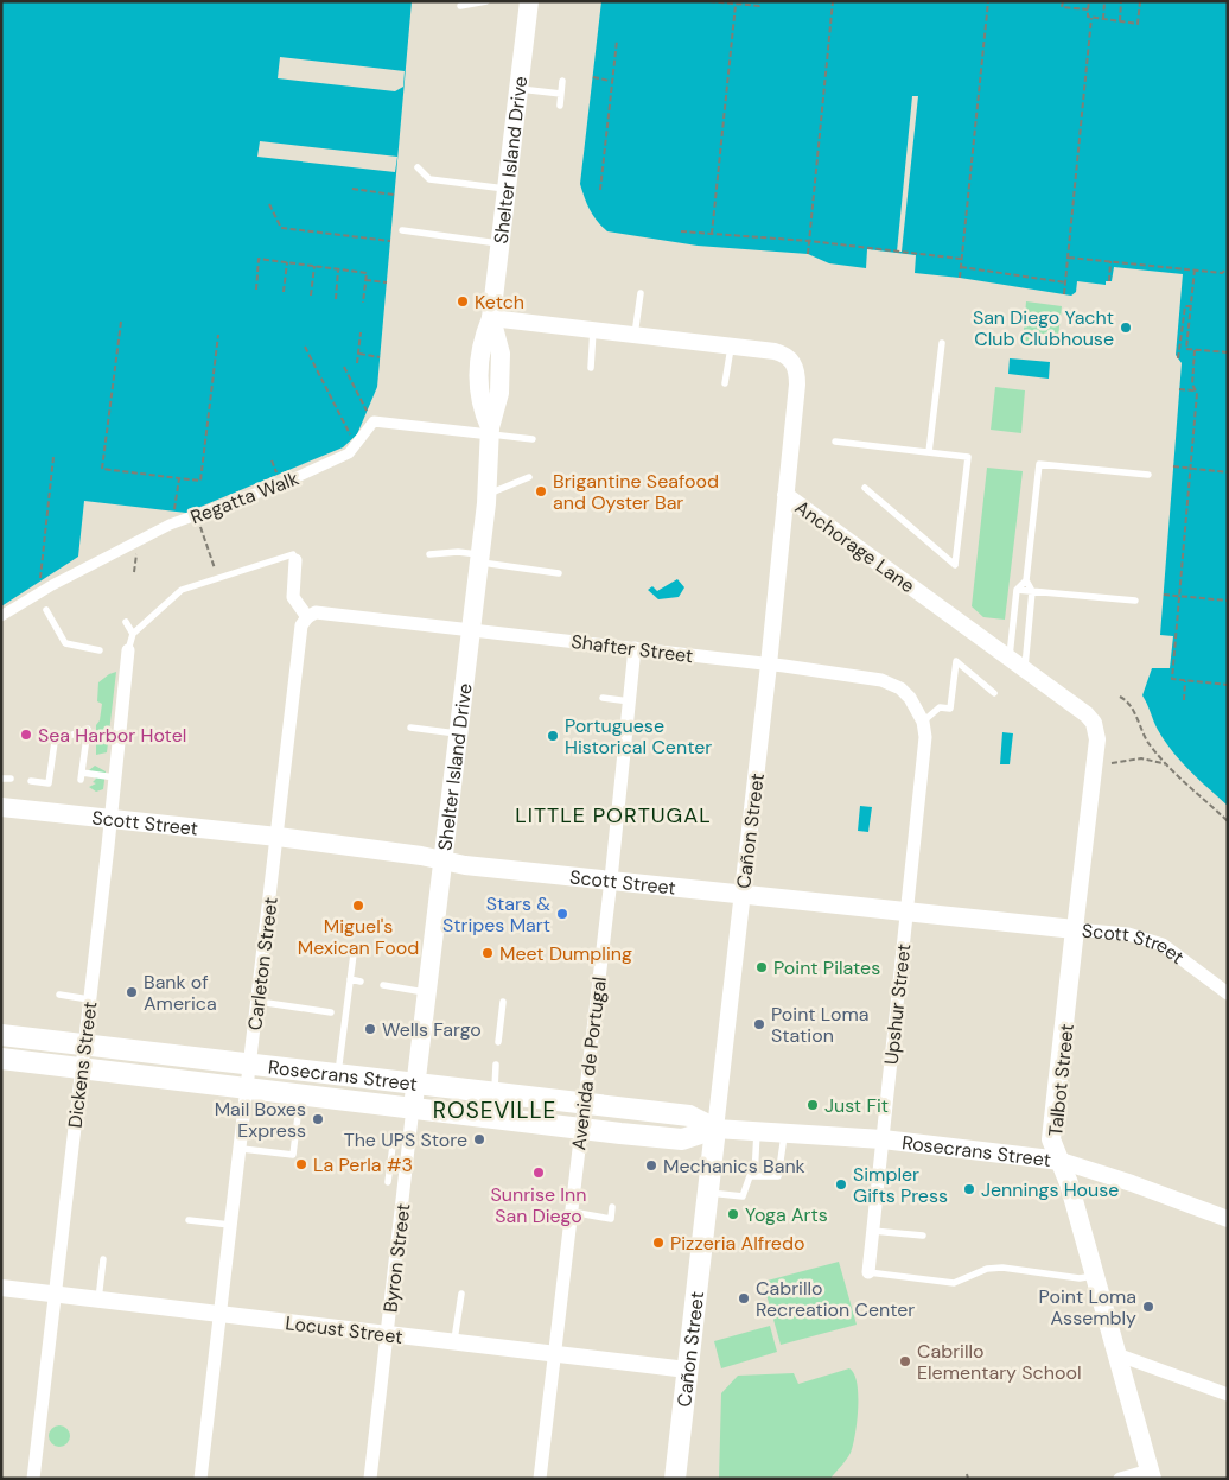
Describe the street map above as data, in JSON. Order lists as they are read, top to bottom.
{
  "streets": {
    "main road": [
      "Shelter Island Drive",
      "Scott Street",
      "Cañon Street",
      "Rosecrans Street",
      "Talbot Street"
    ],
    "street": [
      "Regatta Walk",
      "Anchorage Lane",
      "Shafter Street",
      "Carleton Street",
      "Upshur Street",
      "Avenida de Portugal",
      "Dickens Street",
      "Byron Street",
      "Locust Street"
    ]
  },
  "crossings": [
    ["Shelter Island Drive", "Regatta Walk"],
    ["Shelter Island Drive", "Anchorage Lane"],
    ["Shelter Island Drive", "Shafter Street"],
    ["Shelter Island Drive", "Scott Street"],
    ["Shelter Island Drive", "Rosecrans Street"],
    ["Shelter Island Drive", "Byron Street"],
    ["Anchorage Lane", "Cañon Street"],
    ["Anchorage Lane", "Talbot Street"],
    ["Shafter Street", "Cañon Street"],
    ["Shafter Street", "Carleton Street"],
    ["Shafter Street", "Upshur Street"],
    ["Shafter Street", "Avenida de Portugal"],
    ["Scott Street", "Cañon Street"],
    ["Scott Street", "Carleton Street"],
    ["Scott Street", "Upshur Street"],
    ["Scott Street", "Avenida de Portugal"],
    ["Scott Street", "Dickens Street"],
    ["Scott Street", "Talbot Street"],
    ["Cañon Street", "Rosecrans Street"],
    ["Cañon Street", "Locust Street"],
    ["Carleton Street", "Rosecrans Street"],
    ["Carleton Street", "Locust Street"],
    ["Upshur Street", "Rosecrans Street"],
    ["Avenida de Portugal", "Rosecrans Street"],
    ["Avenida de Portugal", "Locust Street"],
    ["Dickens Street", "Rosecrans Street"],
    ["Dickens Street", "Locust Street"],
    ["Rosecrans Street", "Talbot Street"],
    ["Rosecrans Street", "Byron Street"],
    ["Byron Street", "Locust Street"]
  ],
  "districts": ["LITTLE PORTUGAL", "ROSEVILLE"],
  "places": [
    "Ketch",
    "San Diego Yacht Club Clubhouse",
    "Brigantine Seafood and Oyster Bar",
    "Sea Harbor Hotel",
    "Portuguese Historical Center",
    "Miguel's Mexican Food",
    "Stars & Stripes Mart",
    "Meet Dumpling",
    "Point Pilates",
    "Bank of America",
    "Point Loma Station",
    "Wells Fargo",
    "Just Fit",
    "Mail Boxes Express",
    "The UPS Store",
    "La Perla #3",
    "Mechanics Bank",
    "Sunrise Inn San Diego",
    "Simpler Gifts Press",
    "Jennings House",
    "Yoga Arts",
    "Pizzeria Alfredo",
    "Cabrillo Recreation Center",
    "Point Loma Assembly",
    "Cabrillo Elementary School"
  ]
}
